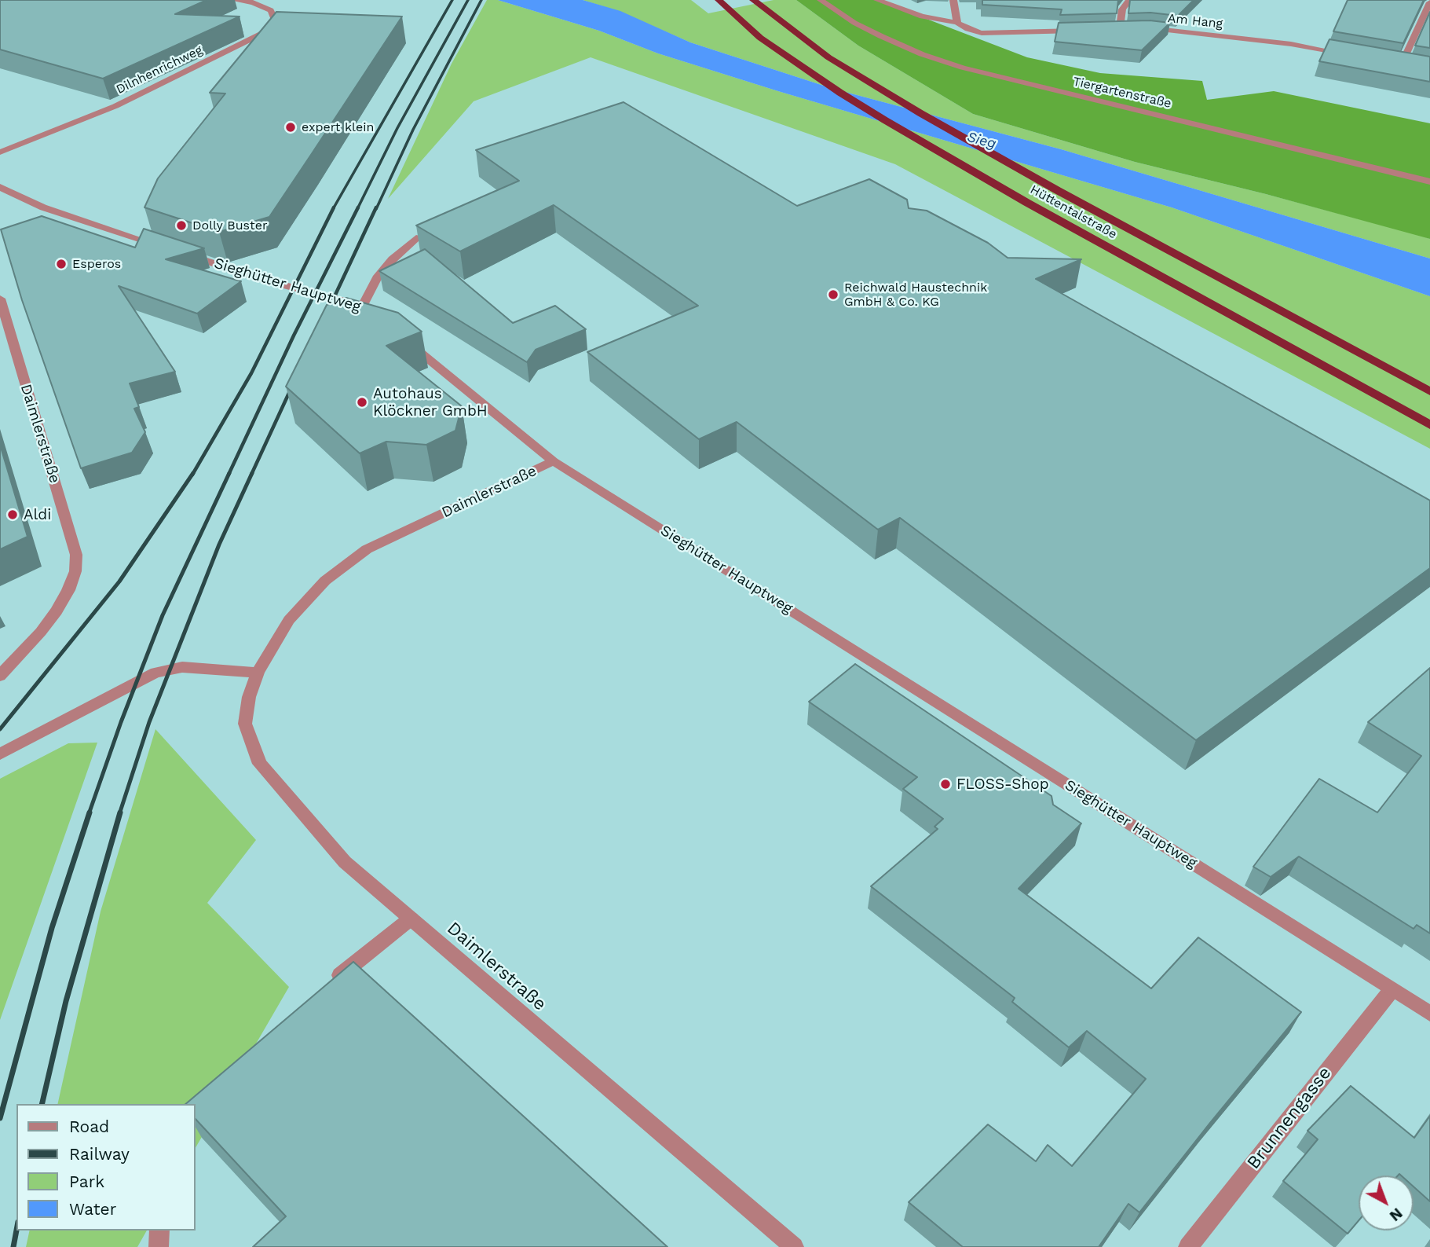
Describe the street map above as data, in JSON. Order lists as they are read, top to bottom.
{
  "streets": {
    "highway": ["Hüttentalstraße"],
    "street": [
      "Am Hang",
      "Dilnhenrichweg",
      "Tiergartenstraße",
      "Sieghütter Hauptweg",
      "Daimlerstraße",
      "Brunnengasse"
    ]
  },
  "crossings": [
    ["Sieghütter Hauptweg", "Daimlerstraße"],
    ["Sieghütter Hauptweg", "Brunnengasse"]
  ],
  "water": ["Sieg"],
  "places": [
    "expert klein",
    "Dolly Buster",
    "Esperos",
    "Reichwald Haustechnik GmbH & Co. KG",
    "Autohaus Klöckner GmbH",
    "Aldi",
    "FLOSS-Shop"
  ],
  "legend": [
    "Road",
    "Railway",
    "Park",
    "Water"
  ],
  "north": "bottom right"
}
